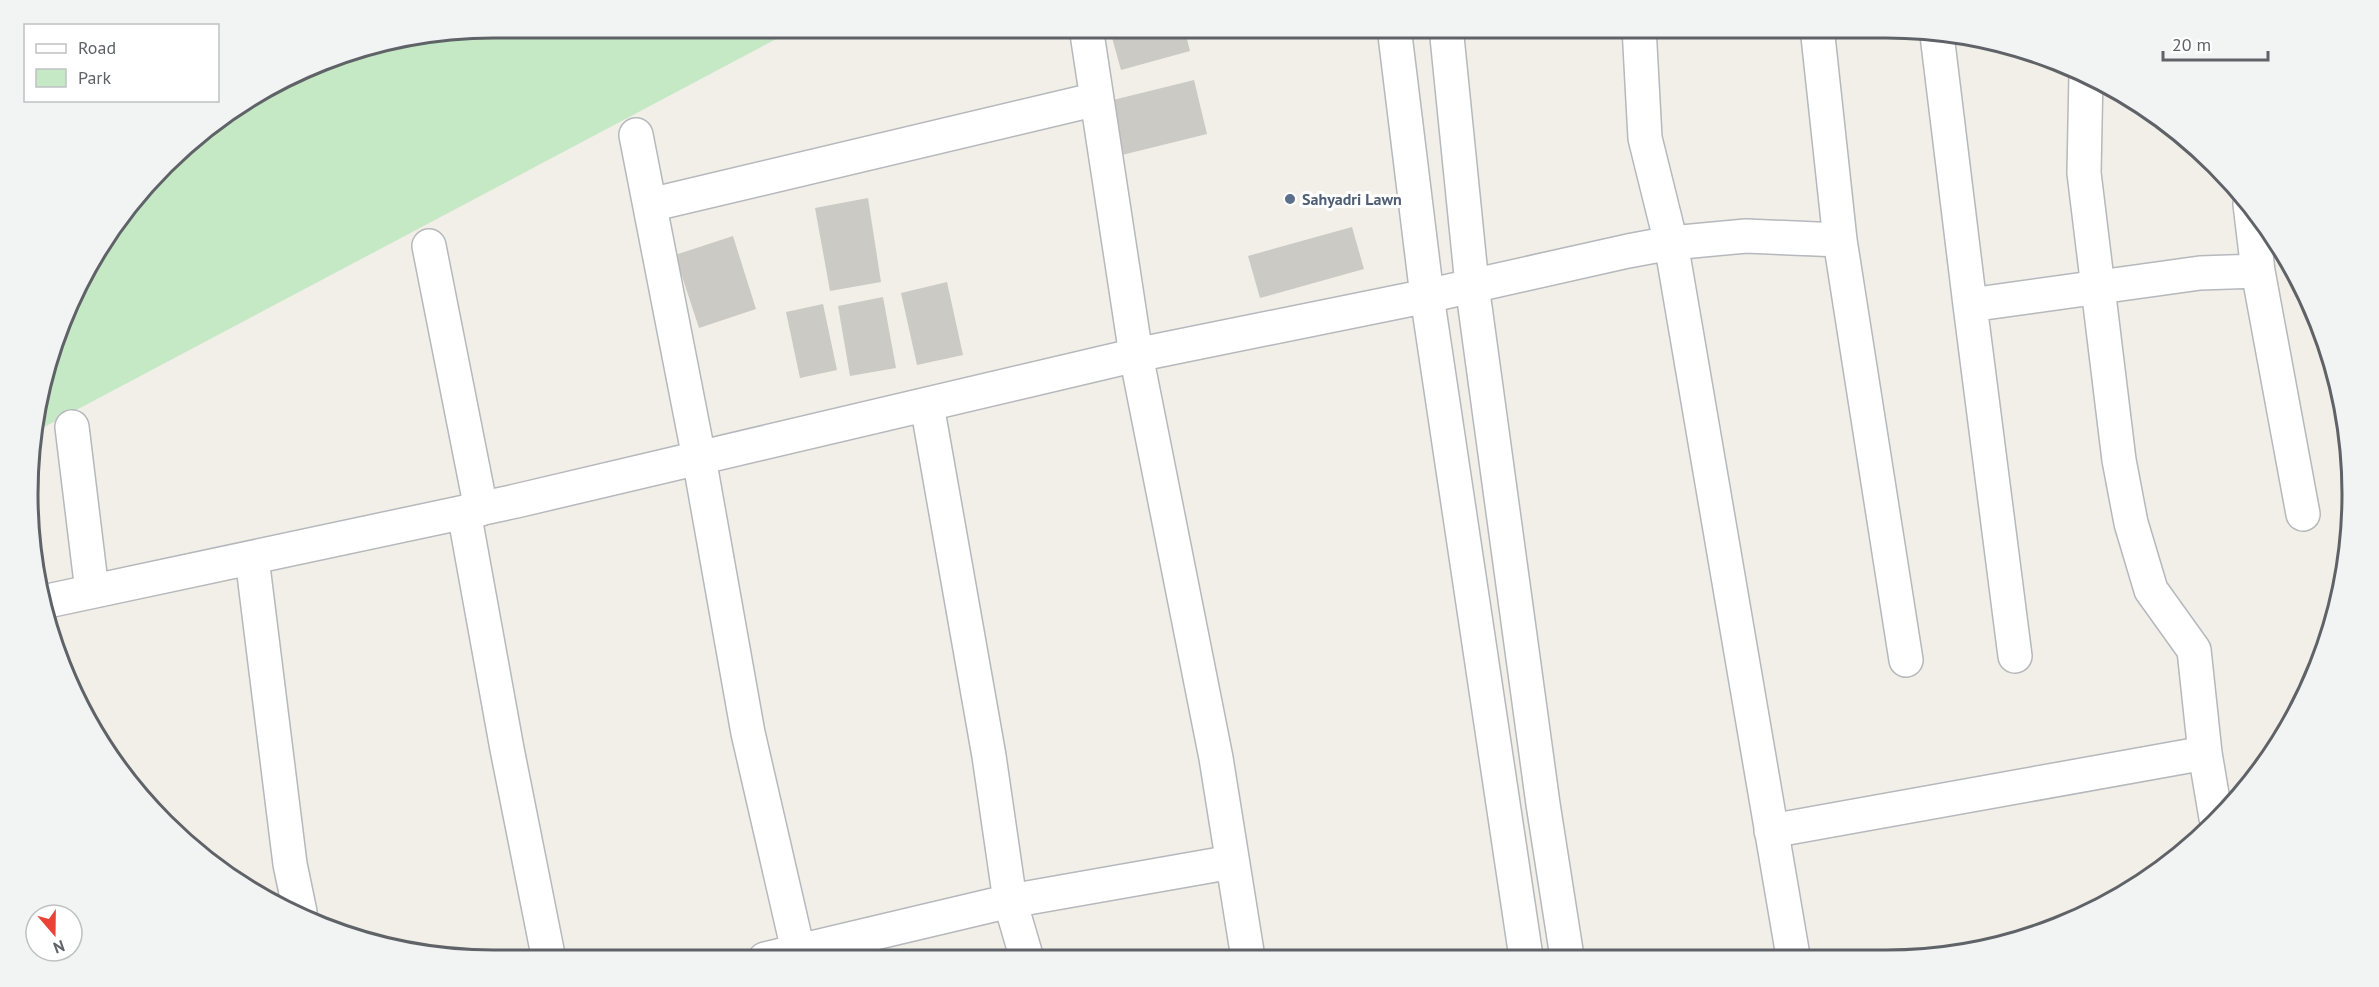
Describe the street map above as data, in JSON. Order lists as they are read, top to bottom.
{
  "places": ["Sahyadri Lawn"],
  "legend": ["Road", "Park"],
  "scale_bar": "20 m",
  "north": "bottom"
}
